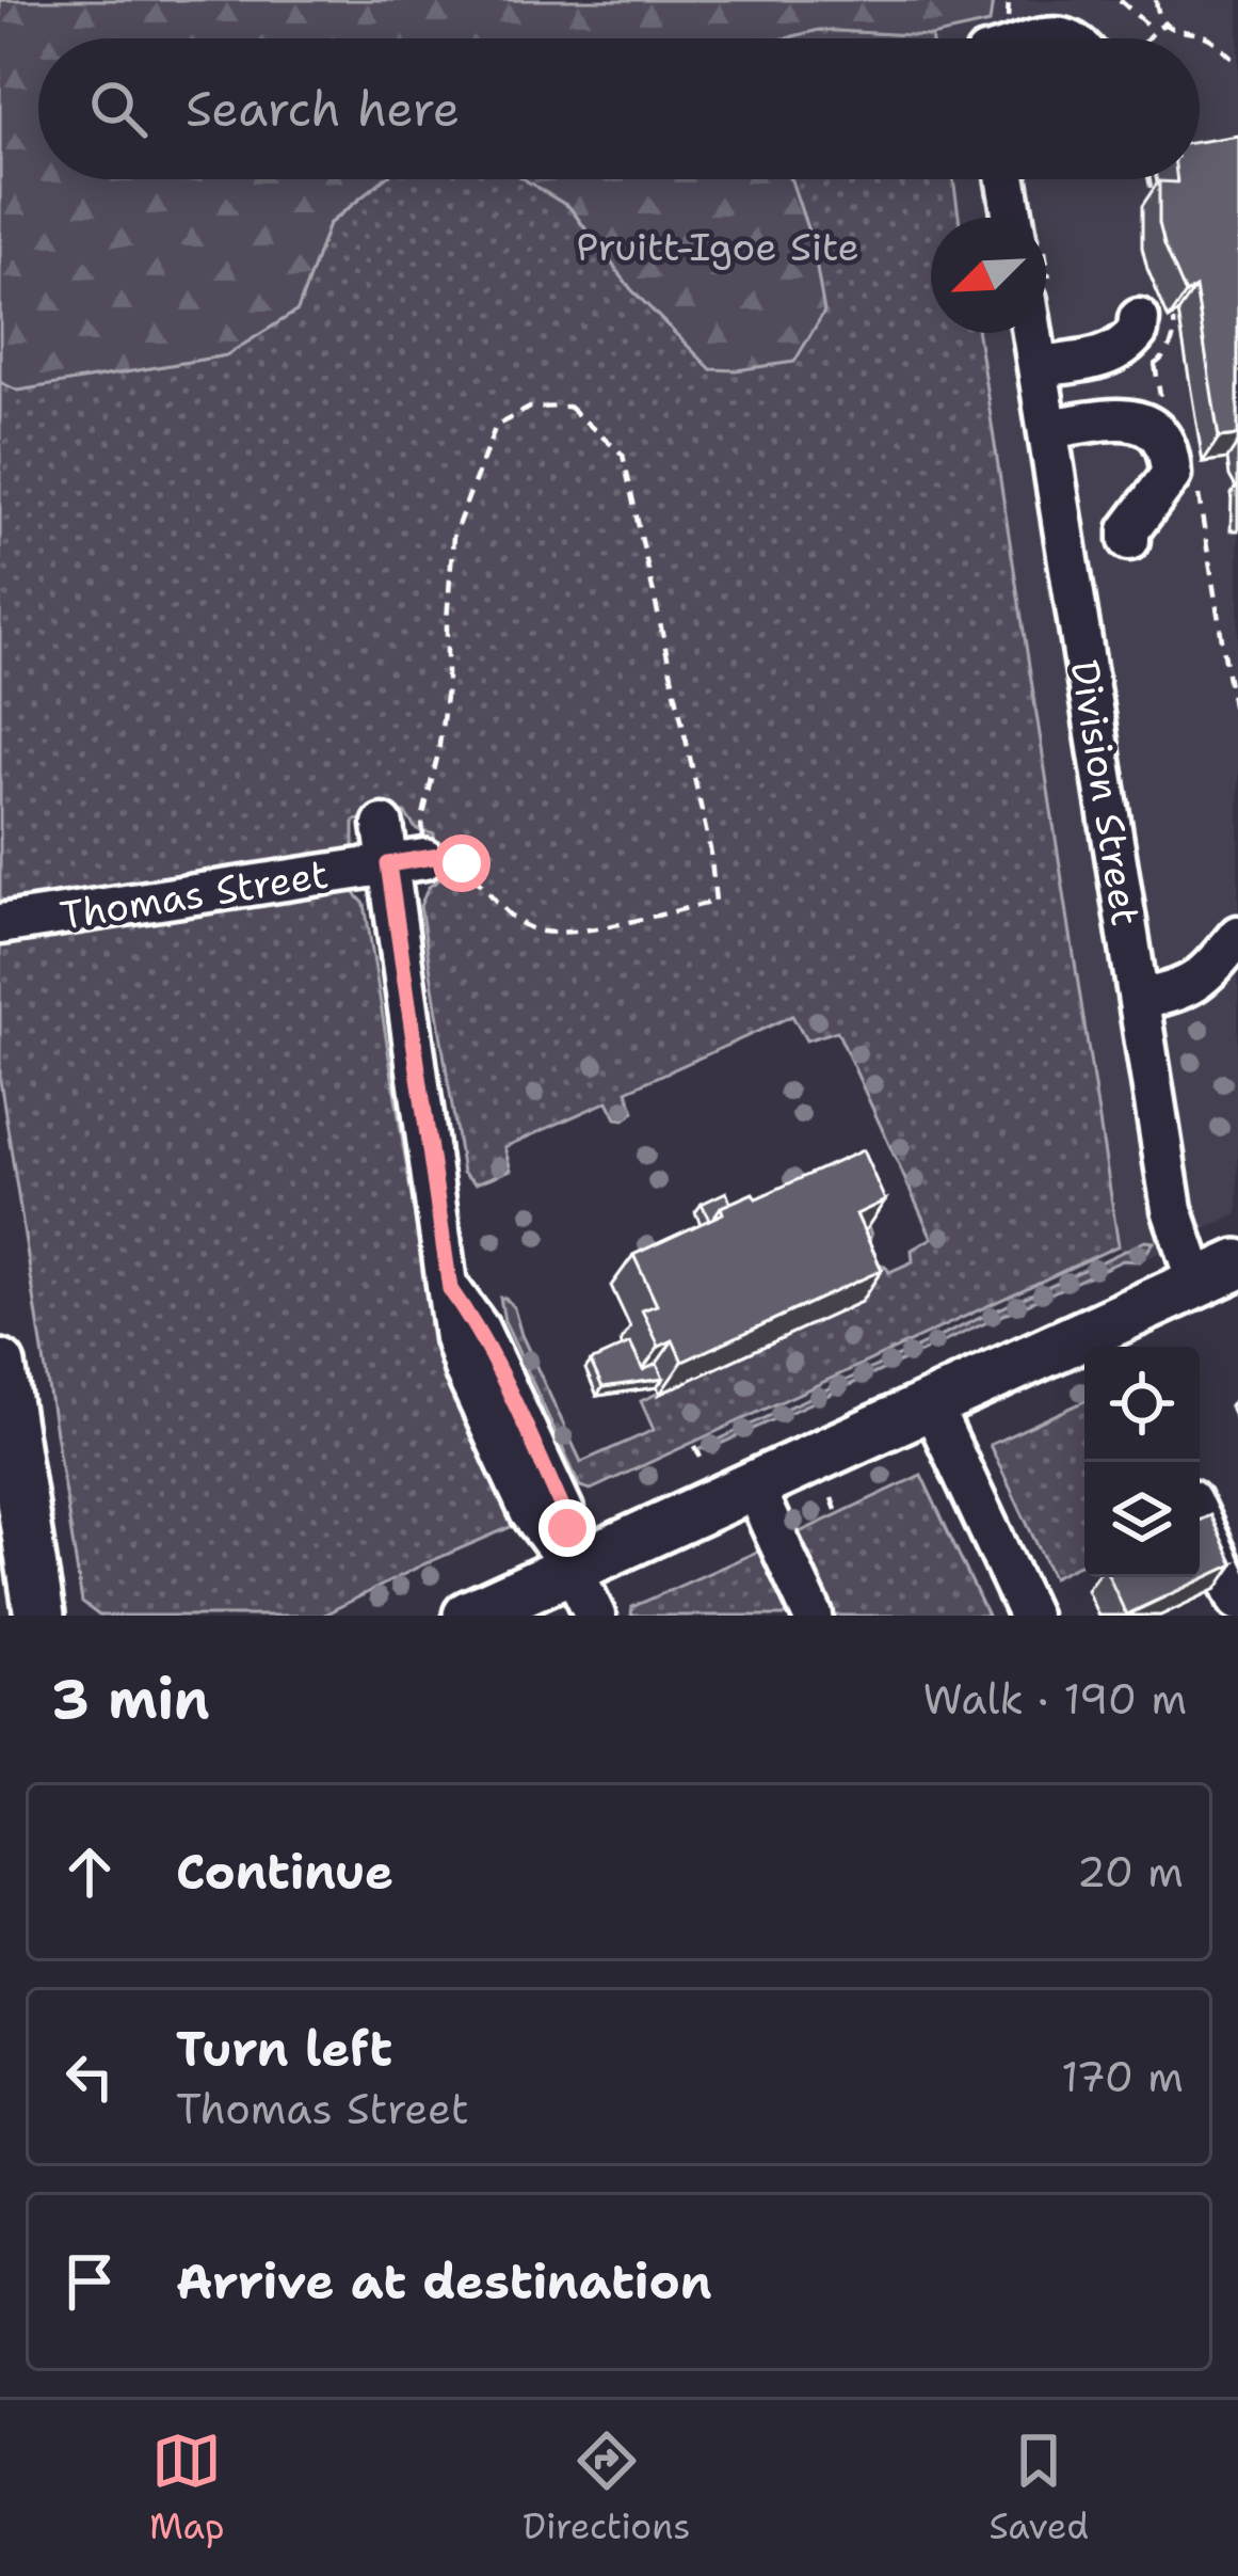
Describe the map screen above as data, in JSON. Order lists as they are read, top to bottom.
{
  "streets": {
    "street": ["Division Street", "Thomas Street"]
  },
  "parks": ["Pruitt-Igoe Site"],
  "north": "bottom left",
  "page": {
    "search": "Search here",
    "heading": ["3 min", "Walk · 190 m"],
    "list": [
      ["Continue", "20 m"],
      ["Turn left", "Thomas Street", "170 m"],
      "Arrive at destination"
    ],
    "nav": ["Map", "Directions", "Saved"]
  }
}
